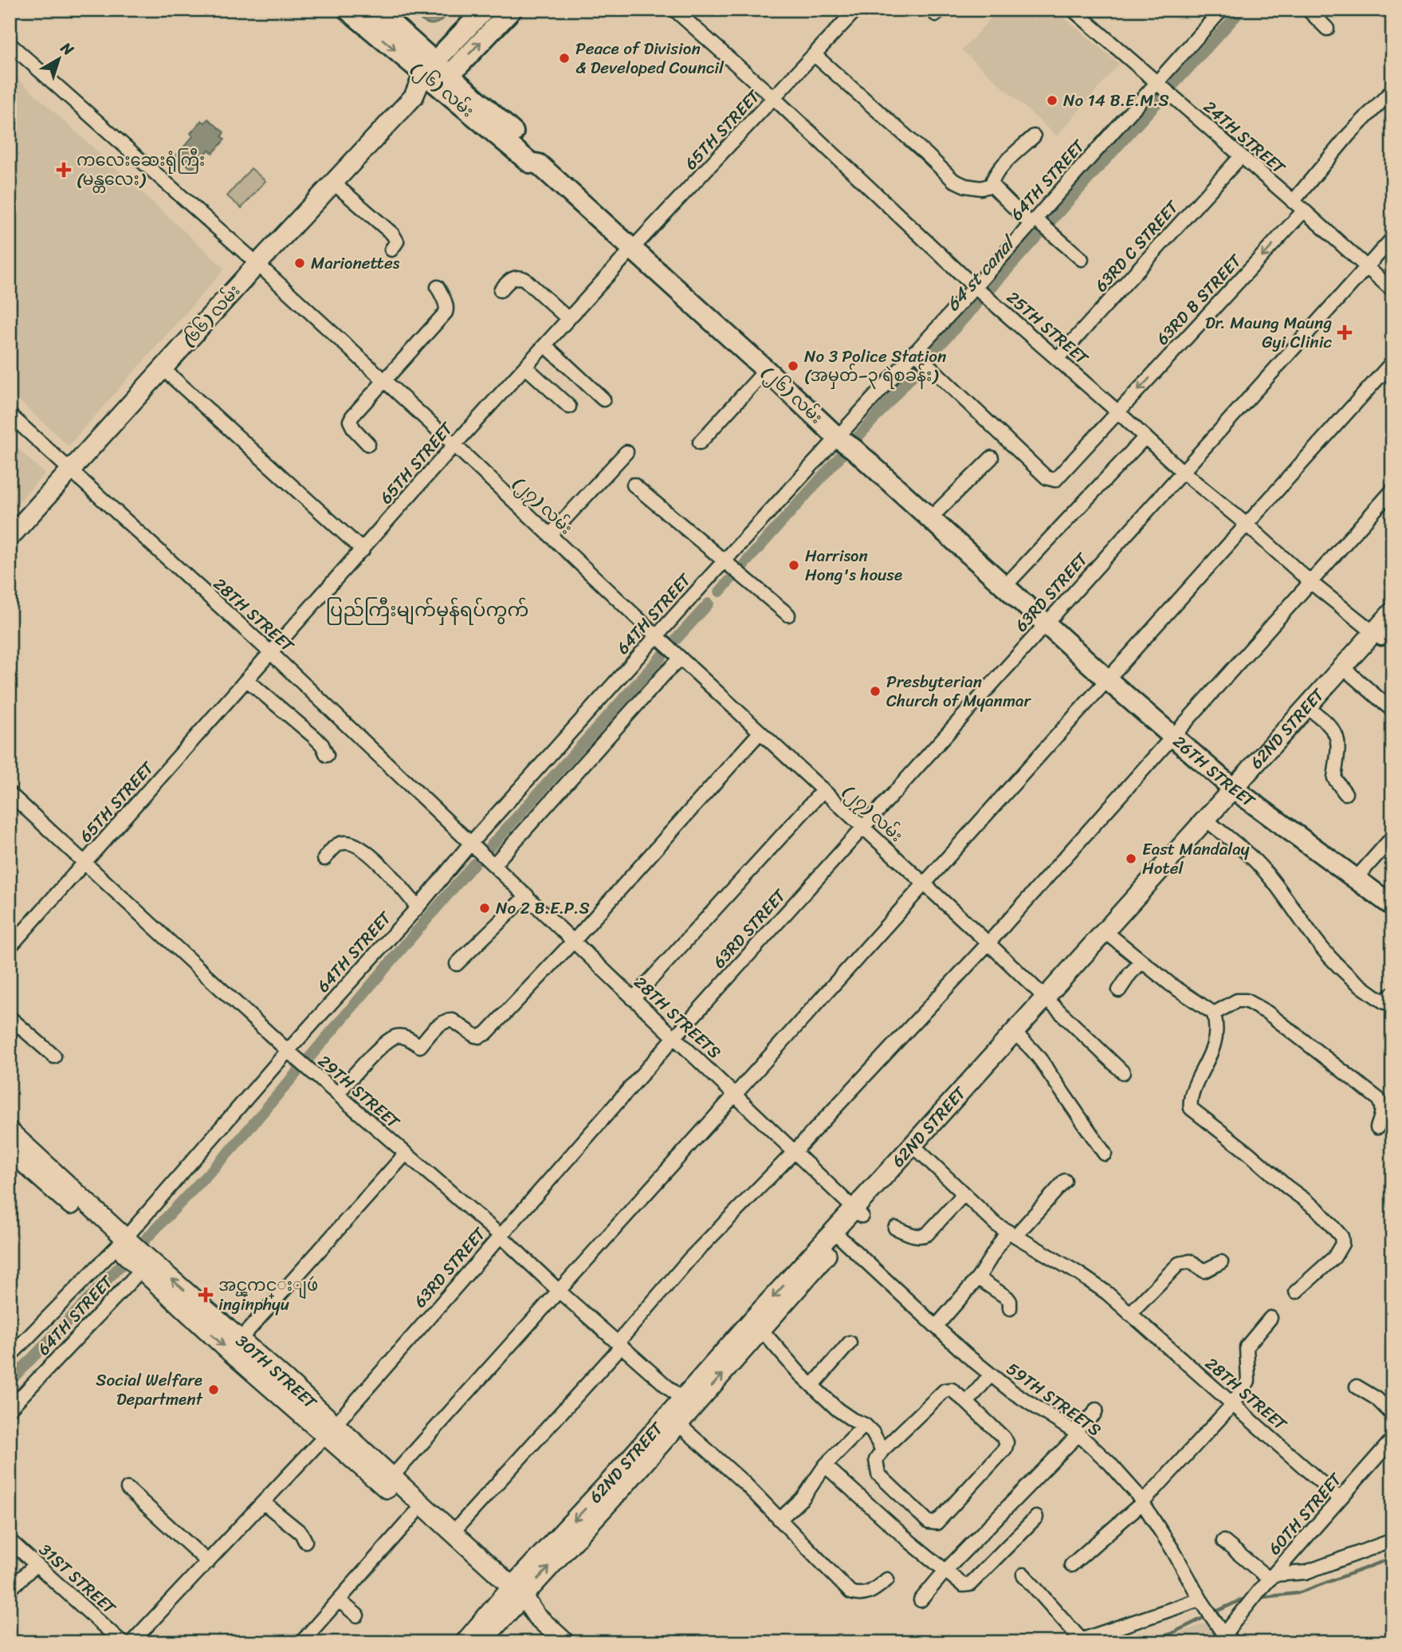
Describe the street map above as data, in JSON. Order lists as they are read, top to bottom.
{
  "streets": {
    "main road": [
      "(၂၆) လမ်း",
      "(၆၆) လမ်း",
      "62ND STREET",
      "26TH STREET",
      "30TH STREET"
    ],
    "street": [
      "65TH STREET",
      "24TH STREET",
      "64TH STREET",
      "63RD C STREET",
      "63RD B STREET",
      "25TH STREET",
      "(၂၇) လမ်း",
      "63RD STREET",
      "28TH STREET",
      "28TH STREETS",
      "29TH STREET",
      "59TH STREETS",
      "60TH STREET",
      "31ST STREET"
    ]
  },
  "crossings": [
    ["(၂၆) လမ်း", "65TH STREET"],
    ["(၂၆) လမ်း", "64TH STREET"],
    ["(၂၆) လမ်း", "(၆၆) လမ်း"],
    ["(၂၆) လမ်း", "63RD STREET"],
    ["(၂၆) လမ်း", "26TH STREET"],
    ["65TH STREET", "25TH STREET"],
    ["65TH STREET", "(၂၇) လမ်း"],
    ["65TH STREET", "28TH STREET"],
    ["65TH STREET", "29TH STREET"],
    ["24TH STREET", "64TH STREET"],
    ["24TH STREET", "63RD C STREET"],
    ["24TH STREET", "63RD B STREET"],
    ["24TH STREET", "63RD STREET"],
    ["64TH STREET", "63RD B STREET"],
    ["64TH STREET", "25TH STREET"],
    ["64TH STREET", "(၂၇) လမ်း"],
    ["64TH STREET", "28TH STREET"],
    ["64TH STREET", "28TH STREETS"],
    ["64TH STREET", "29TH STREET"],
    ["64TH STREET", "30TH STREET"],
    ["63RD C STREET", "25TH STREET"],
    ["63RD B STREET", "25TH STREET"],
    ["(၆၆) လမ်း", "(၂၇) လမ်း"],
    ["(၆၆) လမ်း", "28TH STREET"],
    ["25TH STREET", "63RD STREET"],
    ["25TH STREET", "62ND STREET"],
    ["(၂၇) လမ်း", "63RD STREET"],
    ["(၂၇) လမ်း", "62ND STREET"],
    ["63RD STREET", "26TH STREET"],
    ["63RD STREET", "28TH STREETS"],
    ["63RD STREET", "29TH STREET"],
    ["63RD STREET", "30TH STREET"],
    ["28TH STREET", "62ND STREET"],
    ["28TH STREET", "28TH STREETS"],
    ["28TH STREET", "60TH STREET"],
    ["62ND STREET", "26TH STREET"],
    ["62ND STREET", "28TH STREETS"],
    ["62ND STREET", "29TH STREET"],
    ["62ND STREET", "30TH STREET"],
    ["62ND STREET", "59TH STREETS"],
    ["59TH STREETS", "60TH STREET"]
  ],
  "one_way": ["63RD B STREET"],
  "districts": ["ပြည်ကြီးမျက်မှန်ရပ်ကွက်"],
  "water": ["64 st canal"],
  "places": {
    "other": [
      "Peace of Division & Developed Council",
      "No 14 B.E.M.S",
      "Marionettes",
      "No 3 Police Station (အမှတ်−၃ ရဲစခန်း)",
      "Harrison Hong's house",
      "Presbyterian Church of Myanmar",
      "East Mandalay Hotel",
      "No 2 B.E.P.S",
      "Social Welfare Department"
    ],
    "health": ["ကလေးဆေးရုံကြီး (မန္တလေး)", "Dr. Maung Maung Gyi Clinic", "အင္ၾကင္းျဖဴ inginphyu"]
  },
  "north": "top right"
}
